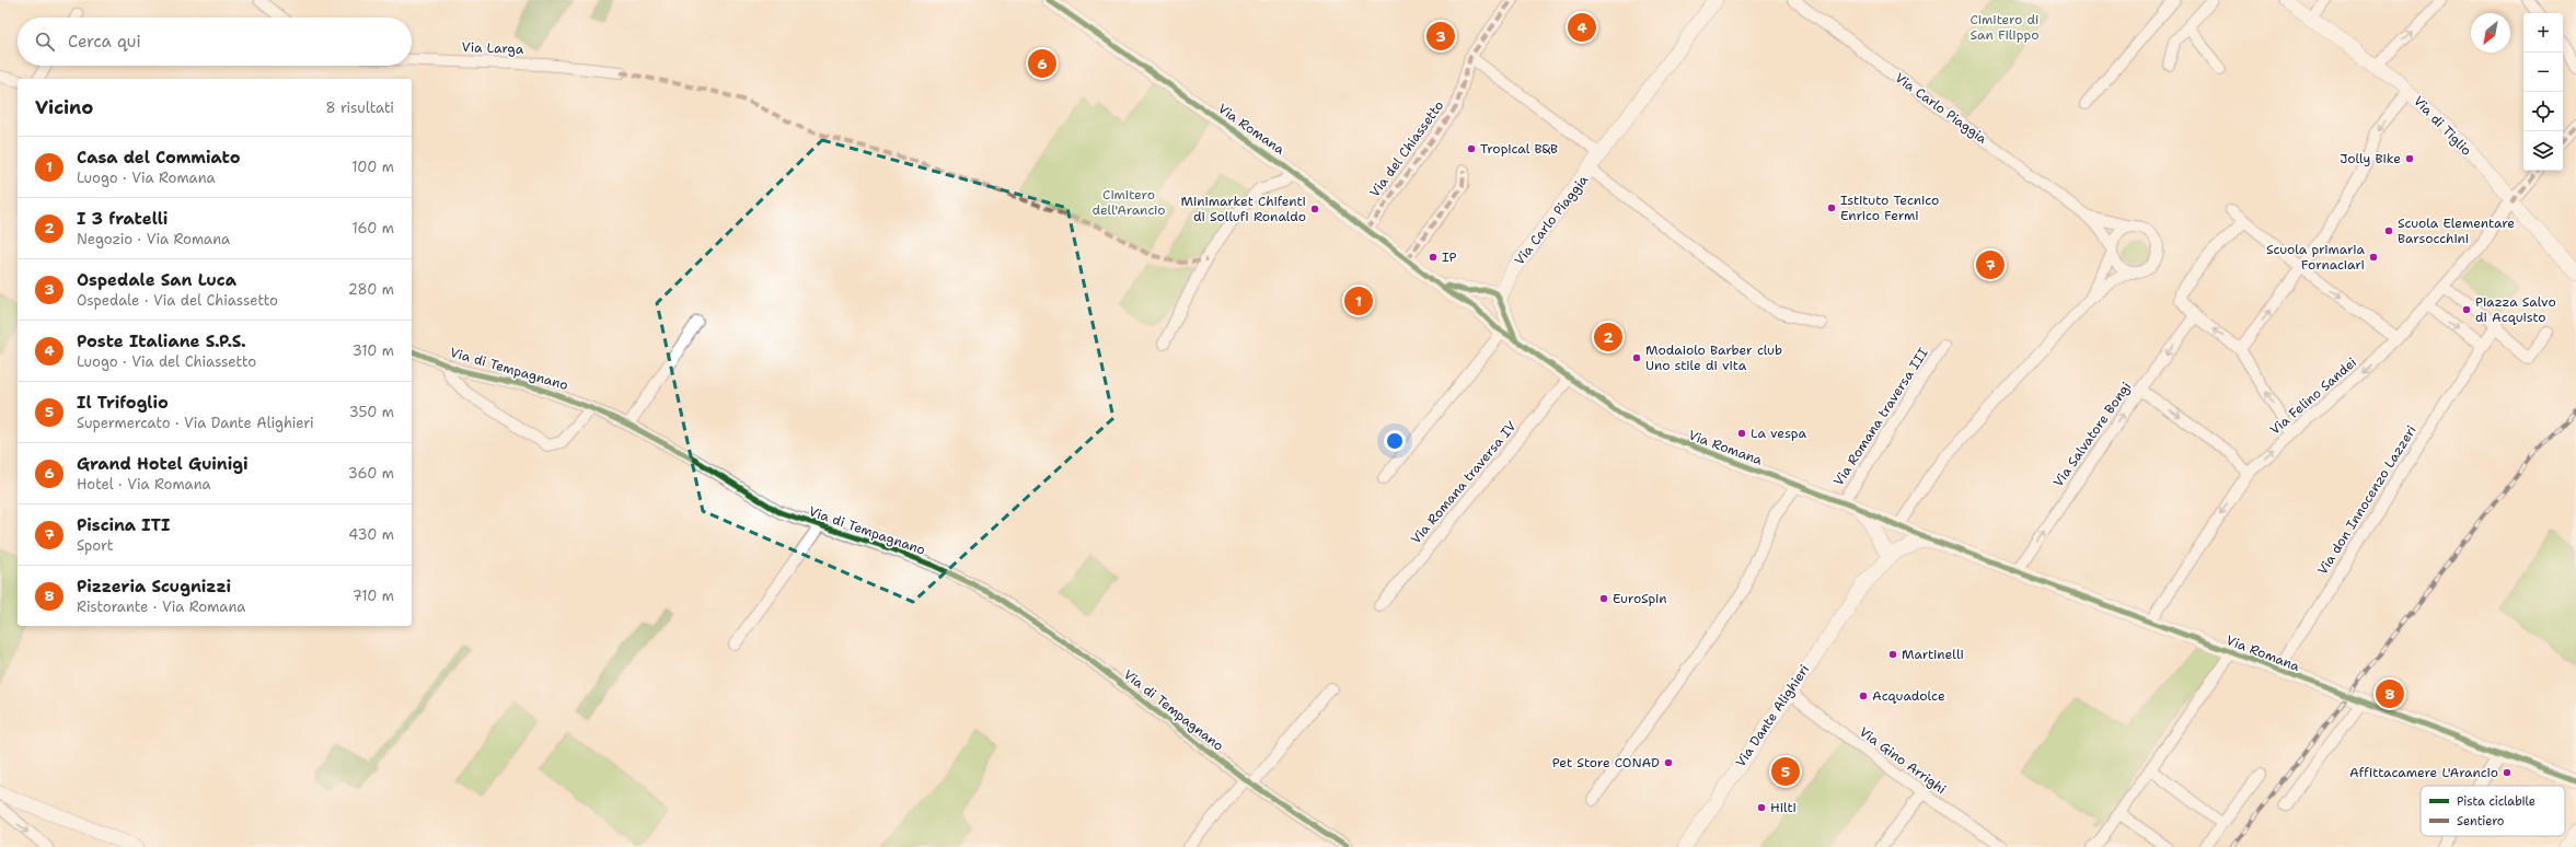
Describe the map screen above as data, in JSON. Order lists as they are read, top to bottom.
{
  "streets": {
    "main road": [
      "Via Carlo Piaggia",
      "Via di Tiglio",
      "Via Romana",
      "Via Dante Alighieri"
    ],
    "street": [
      "Via Larga",
      "Via del Chiassetto",
      "Via di Tempagnano",
      "Via Felino Sandei",
      "Via Romana traversa III",
      "Via Salvatore Bongi",
      "Via Romana traversa IV",
      "Via don Innocenzo Lazzeri",
      "Via Gino Arrighi"
    ]
  },
  "crossings": [
    ["Via Carlo Piaggia", "Via Romana"],
    ["Via di Tiglio", "Via Felino Sandei"],
    ["Via Romana", "Via del Chiassetto"],
    ["Via Romana", "Via Felino Sandei"],
    ["Via Romana", "Via Romana traversa III"],
    ["Via Romana", "Via Salvatore Bongi"],
    ["Via Romana", "Via Romana traversa IV"],
    ["Via Romana", "Via don Innocenzo Lazzeri"],
    ["Via Romana", "Via Dante Alighieri"],
    ["Via Dante Alighieri", "Via Gino Arrighi"]
  ],
  "parks": ["Cimitero di San Filippo", "Cimitero dell'Arancio"],
  "places": [
    "Tropical B&B",
    "Jolly Bike",
    "Istituto Tecnico Enrico Fermi",
    "Minimarket Chifenti di Sollufi Ronaldo",
    "Scuola Elementare Barsocchini",
    "IP",
    "Scuola primaria Fornaciari",
    "Piazza Salvo di Acquisto",
    "Modaiolo Barber club Uno stile di vita",
    "La vespa",
    "EuroSpin",
    "Martinelli",
    "Acquadolce",
    "Pet Store CONAD",
    "Affittacamere L'Arancio",
    "Hilti"
  ],
  "legend": ["Pista ciclabile", "Sentiero"],
  "north": "bottom left",
  "page": {
    "pins": [
      "4",
      "3",
      "6",
      "7",
      "1",
      "2",
      "8",
      "5"
    ],
    "map_buttons": ["+", "−"],
    "search": "Cerca qui",
    "heading": ["Vicino", "8 risultati"],
    "list": [
      {
        "mark": "1",
        "name": "Casa del Commiato",
        "note": "Luogo · Via Romana",
        "value": "100 m"
      },
      {
        "mark": "2",
        "name": "I 3 fratelli",
        "note": "Negozio · Via Romana",
        "value": "160 m"
      },
      {
        "mark": "3",
        "name": "Ospedale San Luca",
        "note": "Ospedale · Via del Chiassetto",
        "value": "280 m"
      },
      {
        "mark": "4",
        "name": "Poste Italiane S.P.S.",
        "note": "Luogo · Via del Chiassetto",
        "value": "310 m"
      },
      {
        "mark": "5",
        "name": "Il Trifoglio",
        "note": "Supermercato · Via Dante Alighieri",
        "value": "350 m"
      },
      {
        "mark": "6",
        "name": "Grand Hotel Guinigi",
        "note": "Hotel · Via Romana",
        "value": "360 m"
      },
      {
        "mark": "7",
        "name": "Piscina ITI",
        "note": "Sport",
        "value": "430 m"
      },
      {
        "mark": "8",
        "name": "Pizzeria Scugnizzi",
        "note": "Ristorante · Via Romana",
        "value": "710 m"
      }
    ]
  }
}
